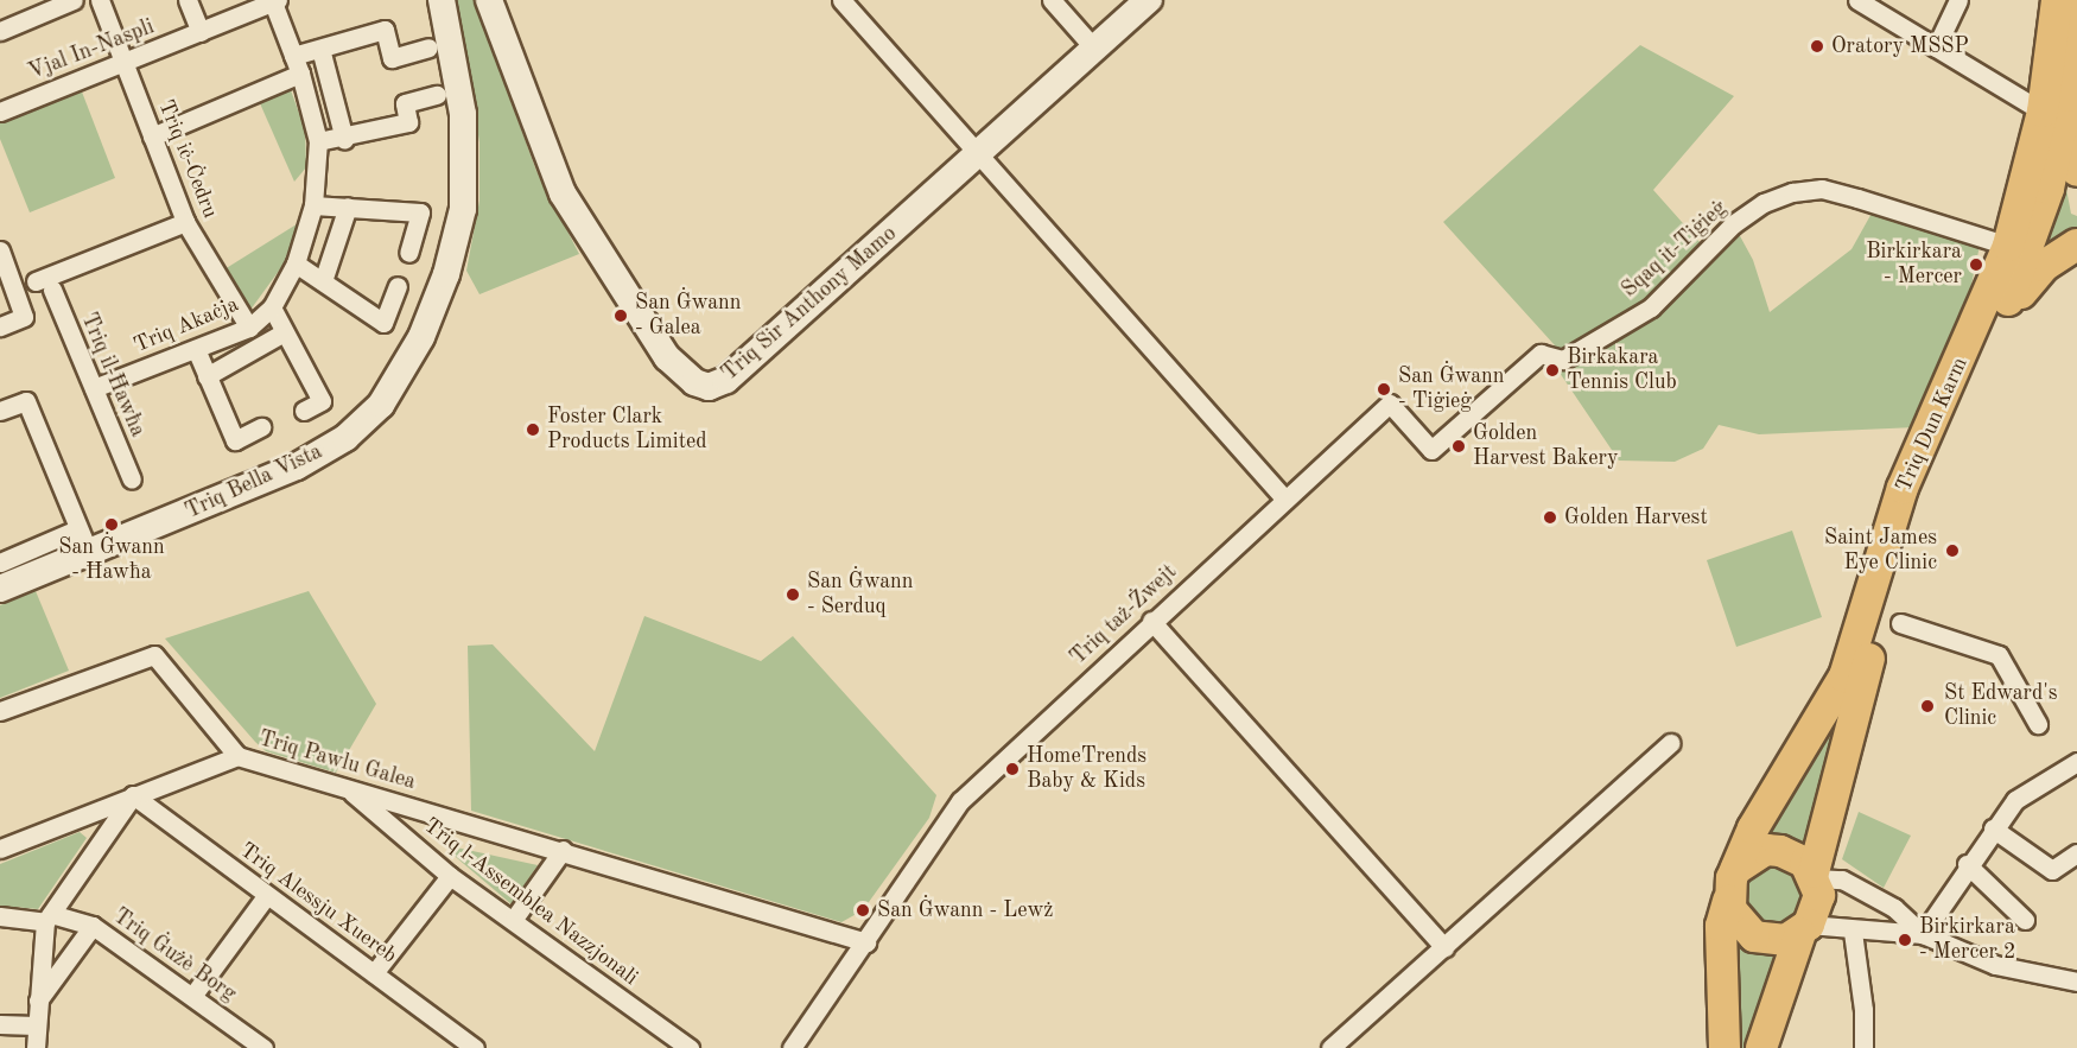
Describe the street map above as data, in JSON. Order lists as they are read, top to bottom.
{
  "streets": {
    "highway": ["Triq Dun Karm"],
    "main road": ["Triq Sir Anthony Mamo", "Triq Bella Vista"],
    "street": [
      "Vjal In-Naspli",
      "Triq iċ-Ċedru",
      "Sqaq it-Tiġieġ",
      "Triq Akaċja",
      "Triq il-Ħawħa",
      "Triq taż-Żwejt",
      "Triq Pawlu Galea",
      "Triq l-Assemblea Nazzjonali",
      "Triq Alessju Xuereb",
      "Triq Ġużè Borg"
    ]
  },
  "crossings": [
    ["Vjal In-Naspli", "Triq iċ-Ċedru"],
    ["Vjal In-Naspli", "Triq Akaċja"],
    ["Triq iċ-Ċedru", "Triq Akaċja"],
    ["Sqaq it-Tiġieġ", "Triq Dun Karm"],
    ["Sqaq it-Tiġieġ", "Triq taż-Żwejt"],
    ["Triq Akaċja", "Triq il-Ħawħa"],
    ["Triq taż-Żwejt", "Triq Pawlu Galea"],
    ["Triq Pawlu Galea", "Triq l-Assemblea Nazzjonali"]
  ],
  "places": [
    "Oratory MSSP",
    "Birkirkara - Mercer",
    "San Ġwann - Galea",
    "Birkakara Tennis Club",
    "San Ġwann - Tiġieġ",
    "Foster Clark Products Limited",
    "Golden Harvest Bakery",
    "Golden Harvest",
    "San Ġwann - Ħawħa",
    "Saint James Eye Clinic",
    "San Ġwann - Serduq",
    "St Edward's Clinic",
    "HomeTrends Baby & Kids",
    "San Ġwann - Lewż",
    "Birkirkara - Mercer 2"
  ]
}
